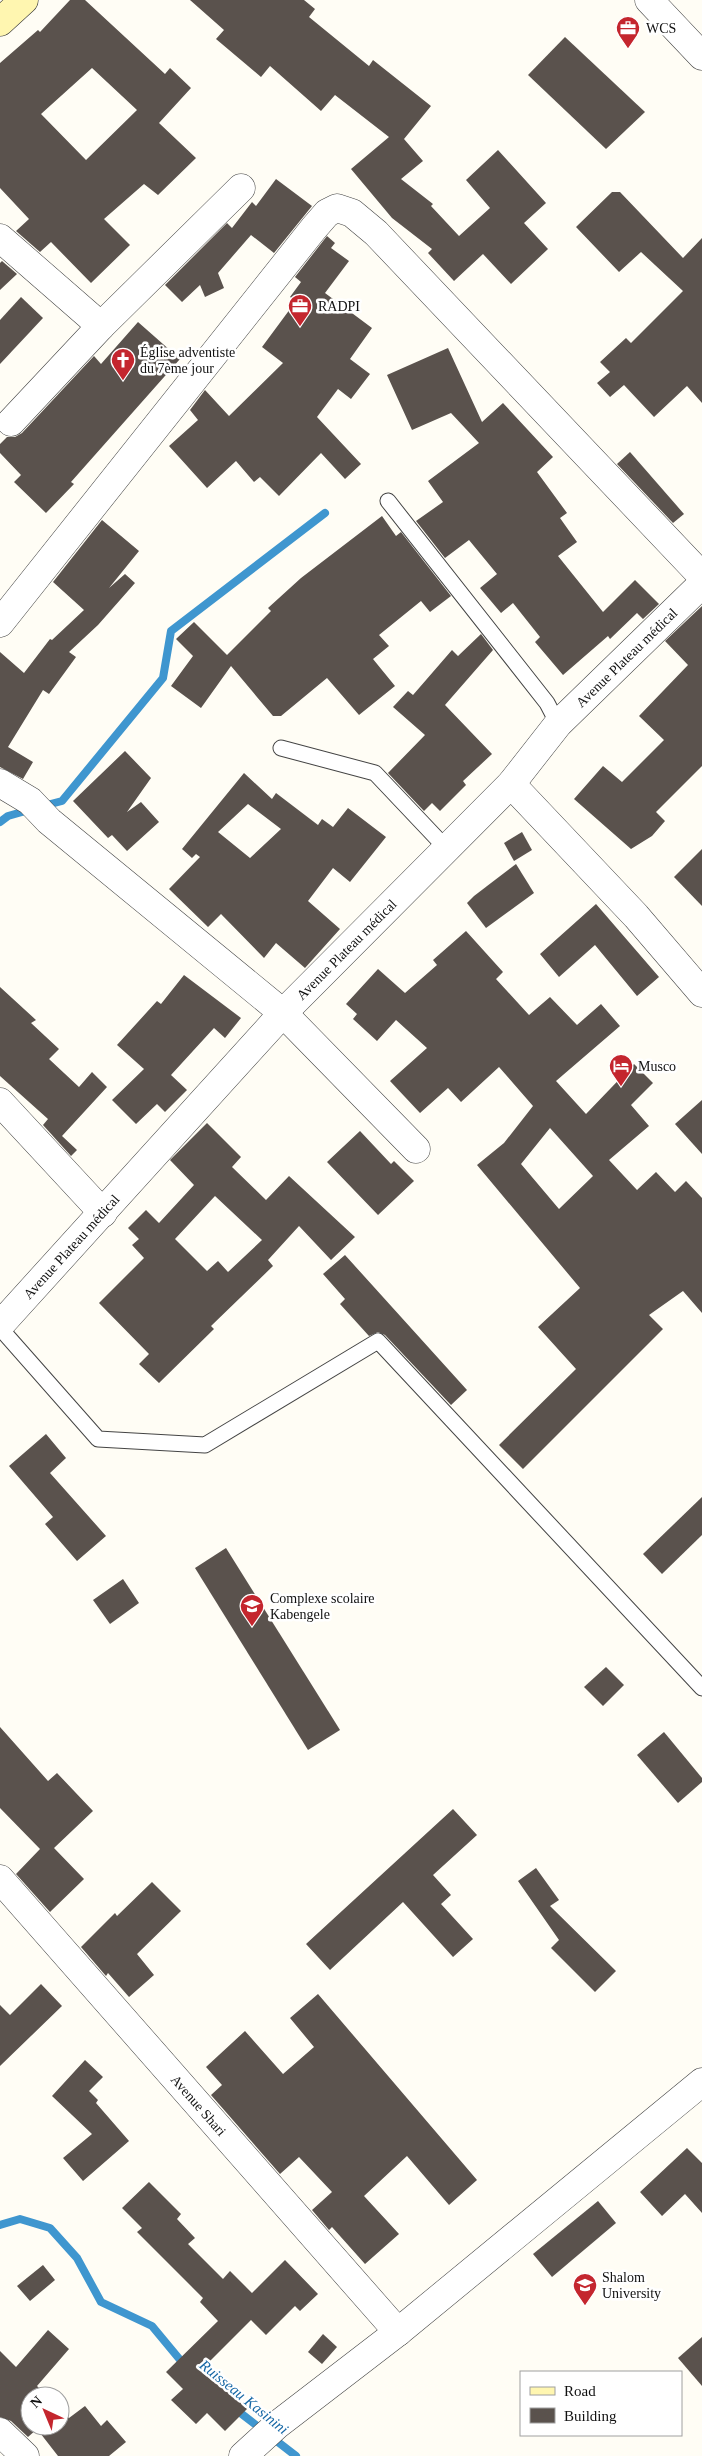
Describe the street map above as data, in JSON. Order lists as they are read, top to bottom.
{
  "streets": {
    "street": ["Avenue Plateau médical", "Avenue Shari"]
  },
  "water": ["Ruisseau Kasinini"],
  "places": {
    "office": ["WCS", "RADPI"],
    "church": ["Église adventiste du 7ème jour"],
    "hotel": ["Musco"],
    "school or university": ["Complexe scolaire Kabengele", "Shalom University"]
  },
  "legend": ["Road", "Building"],
  "north": "top left"
}
